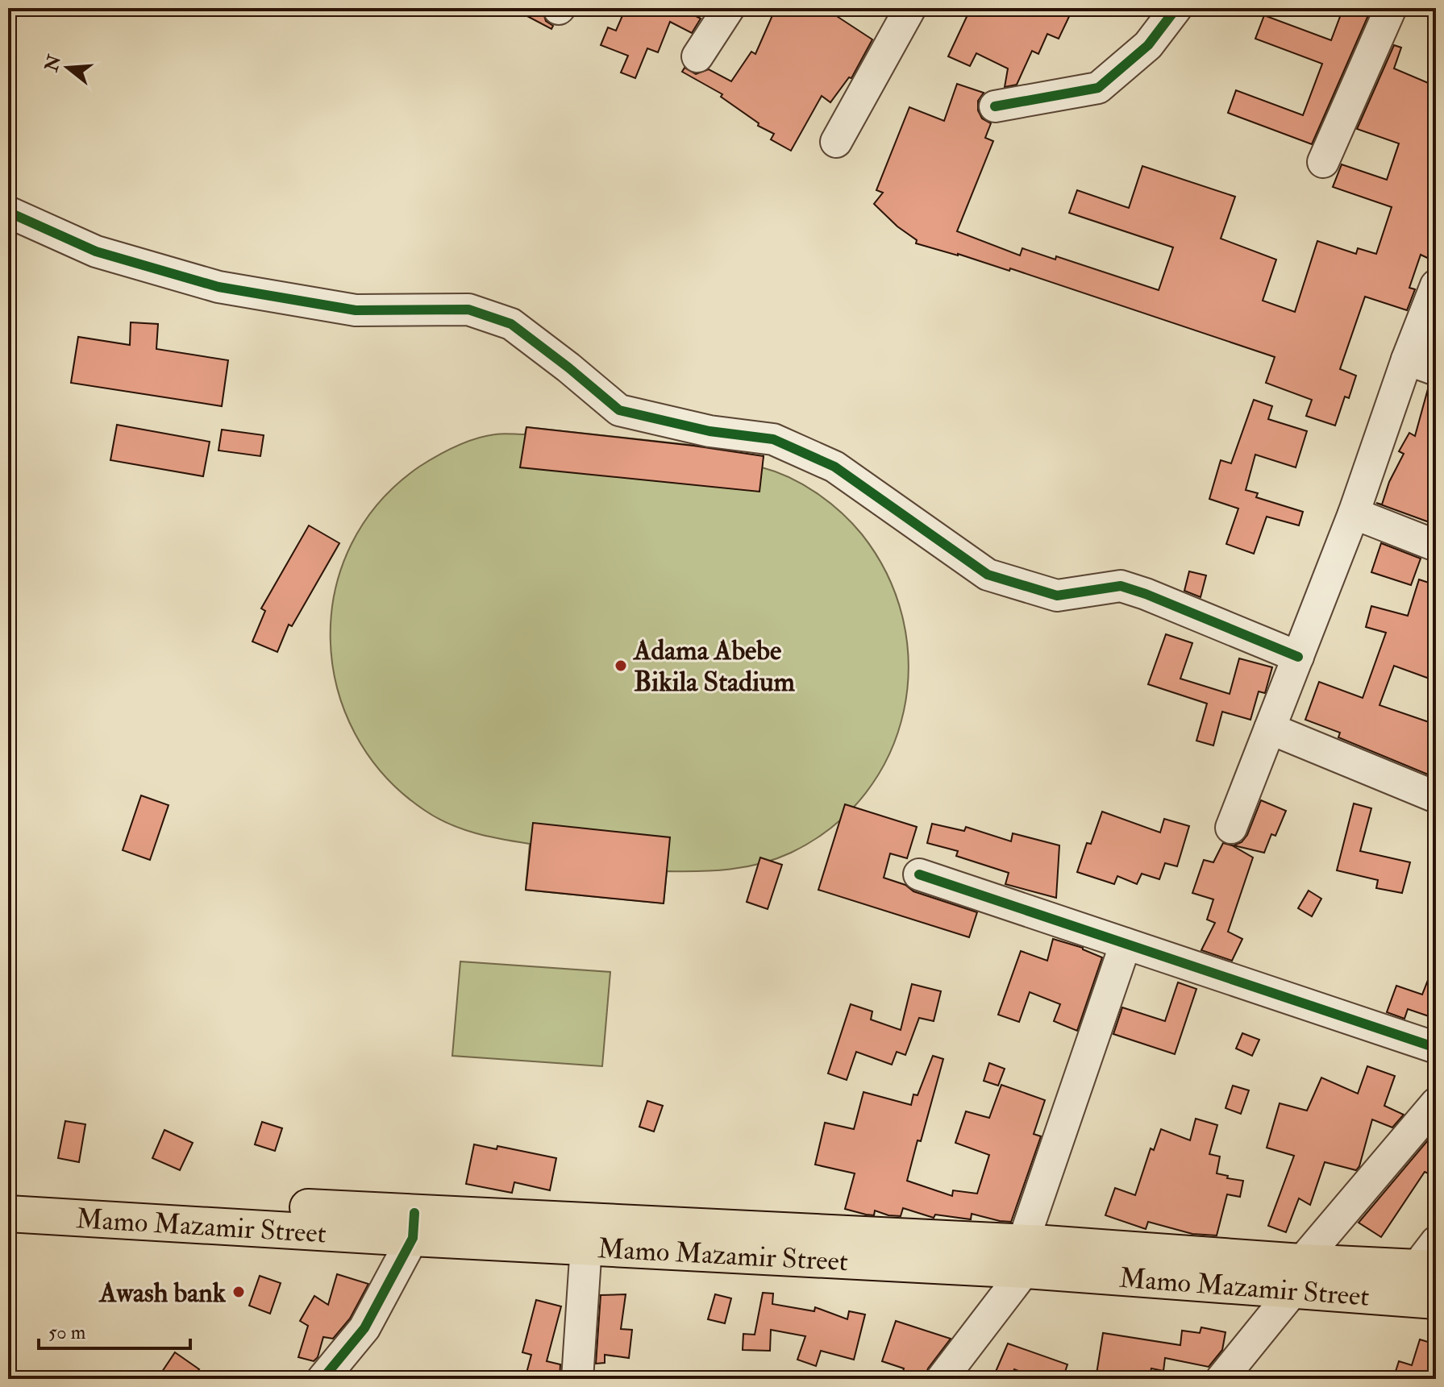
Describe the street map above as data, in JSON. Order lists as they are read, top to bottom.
{
  "streets": {
    "main road": ["Mamo Mazamir Street"]
  },
  "places": ["Adama Abebe Bikila Stadium", "Awash bank"],
  "scale_bar": "50 m",
  "north": "left"
}
